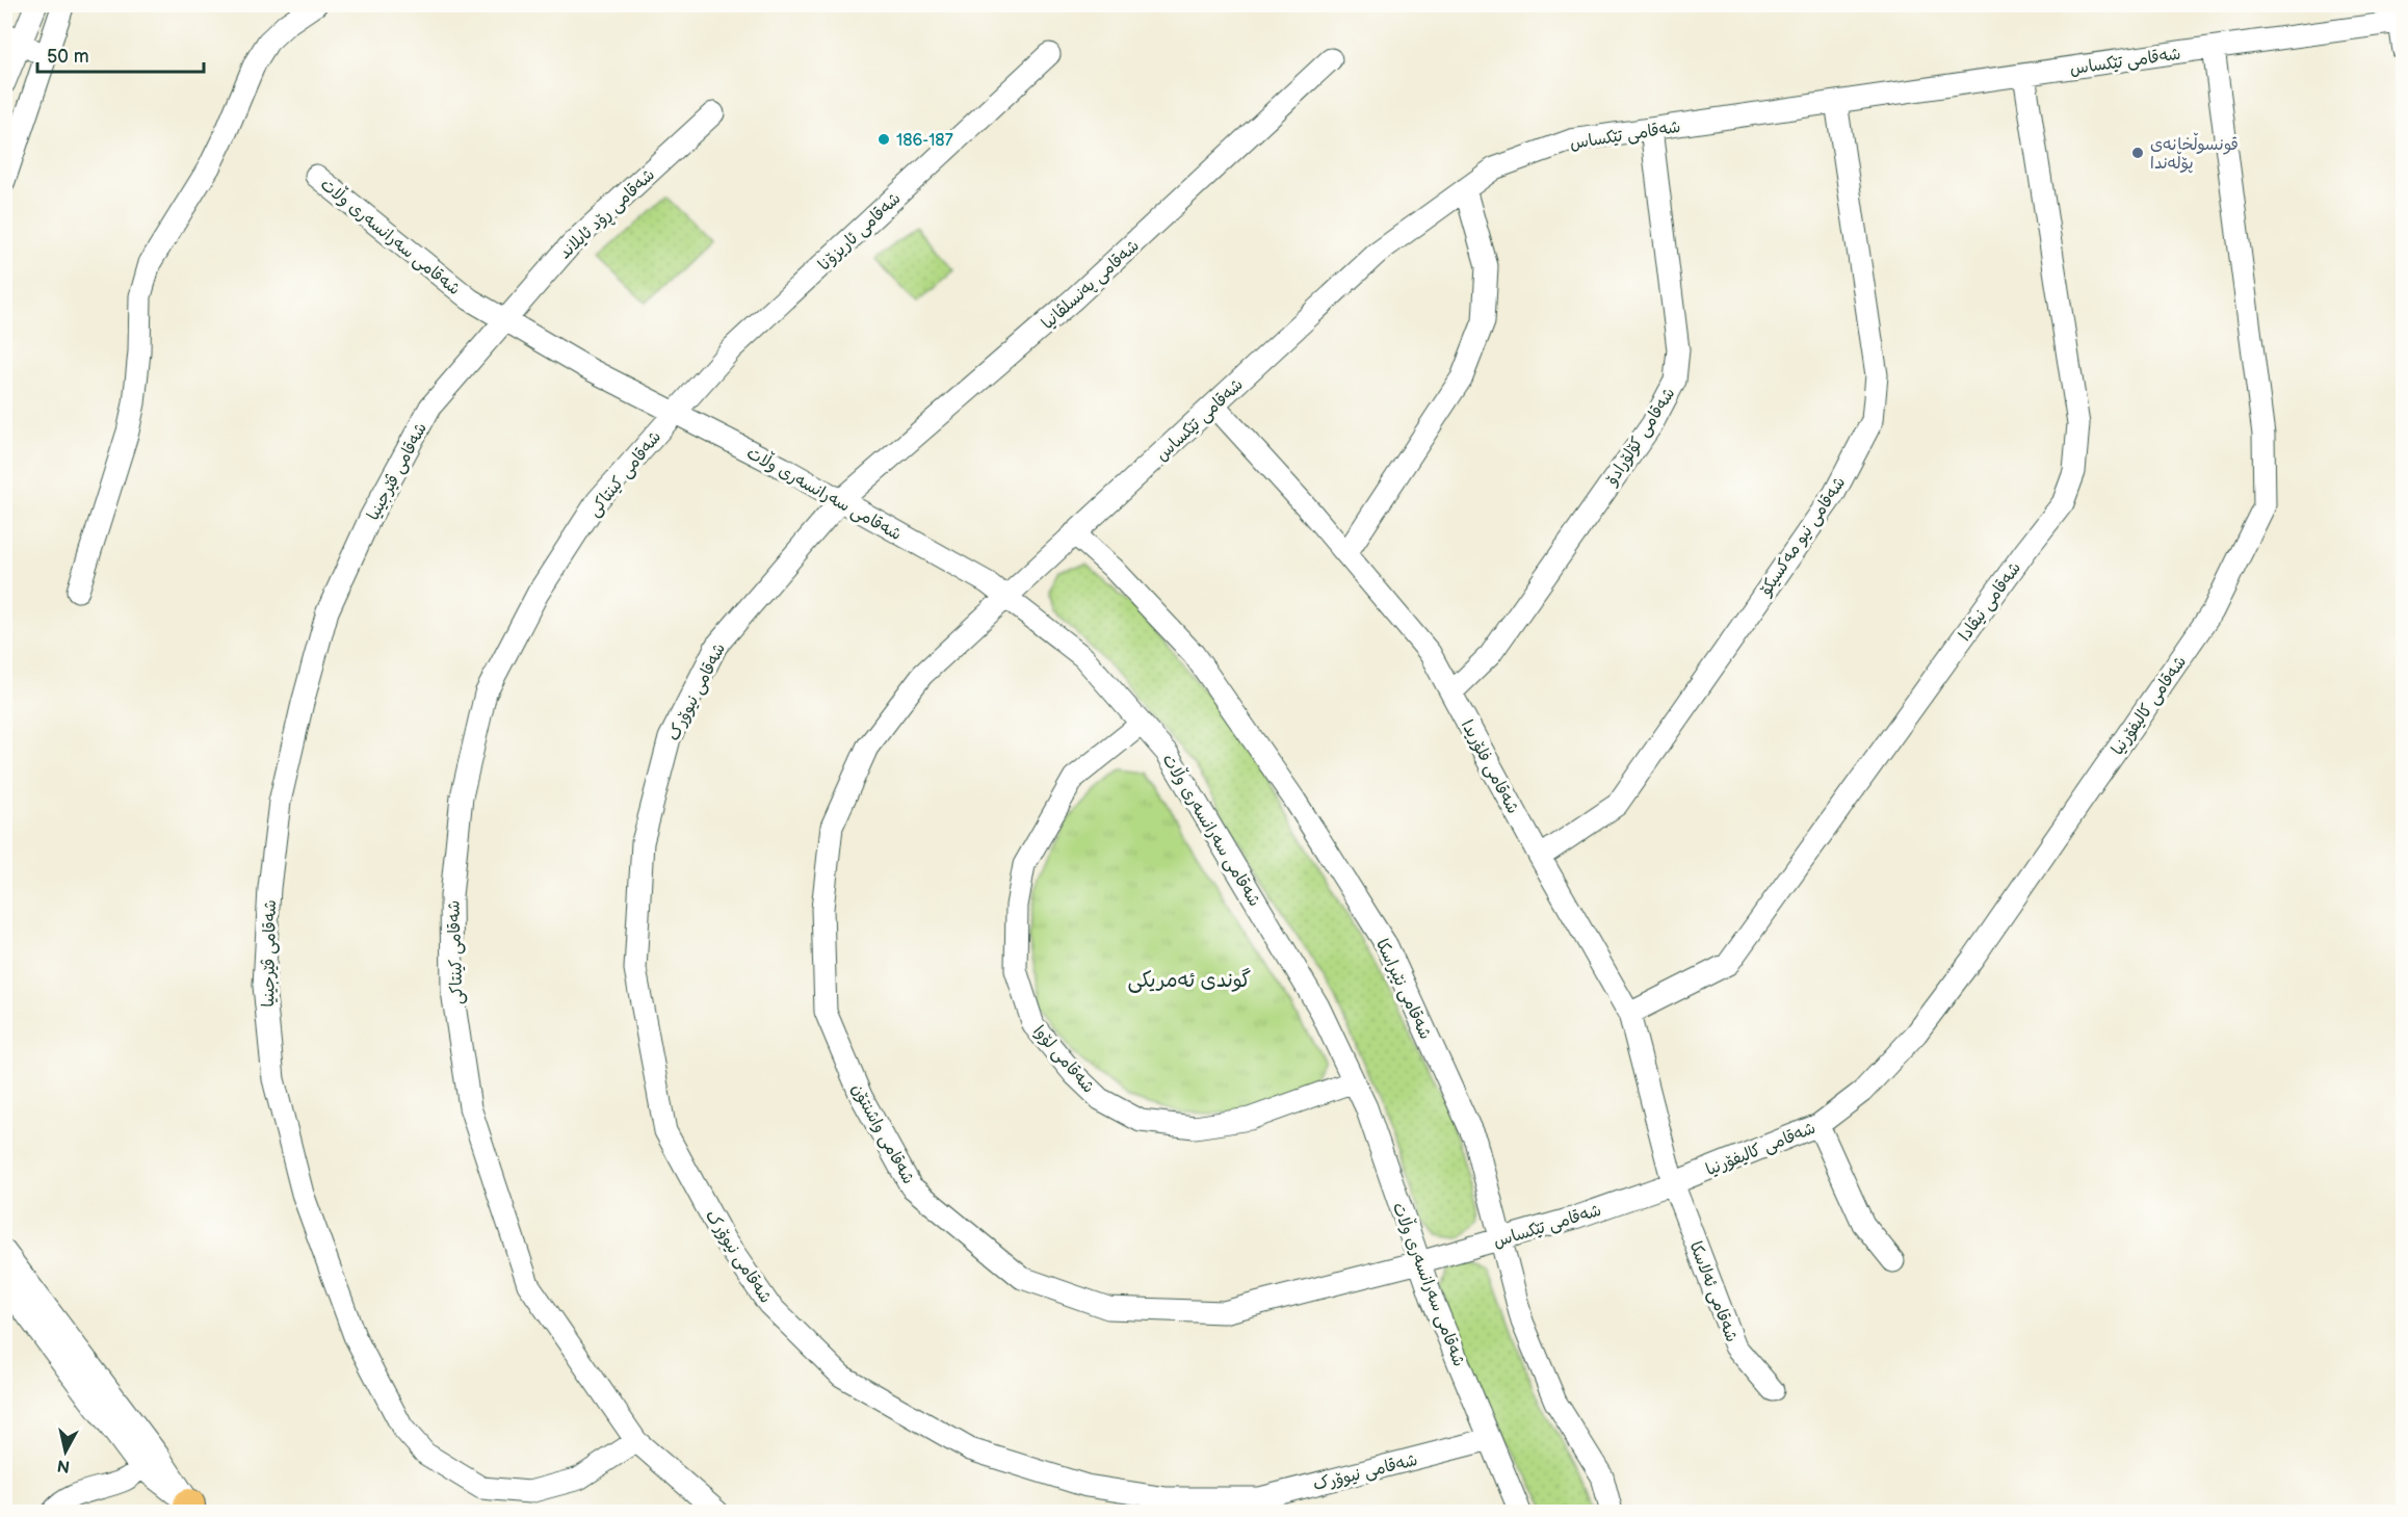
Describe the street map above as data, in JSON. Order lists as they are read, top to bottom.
{
  "streets": {
    "street": [
      "شەقامی تێکساس",
      "شەقامی ڕۆد ئایلاند",
      "شەقامی ئاریزۆنا",
      "شەقامی سەرانسەری وڵات",
      "شەقامی پەنسلڤانیا",
      "شەقامی کۆلۆرادۆ",
      "شەقامی ڤێرجینیا",
      "شەقامی کینتاکی",
      "شەقامی نیو مەکسیکۆ",
      "شەقامی نیڤادا",
      "شەقامی نیوۆرک",
      "شەقامی کالیفۆرنیا",
      "شەقامی فلۆریدا",
      "شەقامی نێبراسکا",
      "شەقامی لۆوا",
      "شەقامی واشنتۆن",
      "شەقامی ئەلاسکا"
    ]
  },
  "crossings": [
    ["شەقامی تێکساس", "شەقامی سەرانسەری وڵات"],
    ["شەقامی تێکساس", "شەقامی کۆلۆرادۆ"],
    ["شەقامی تێکساس", "شەقامی نیو مەکسیکۆ"],
    ["شەقامی تێکساس", "شەقامی نیڤادا"],
    ["شەقامی تێکساس", "شەقامی کالیفۆرنیا"],
    ["شەقامی تێکساس", "شەقامی فلۆریدا"],
    ["شەقامی تێکساس", "شەقامی نێبراسکا"],
    ["شەقامی تێکساس", "شەقامی واشنتۆن"],
    ["شەقامی تێکساس", "شەقامی ئەلاسکا"],
    ["شەقامی ڕۆد ئایلاند", "شەقامی سەرانسەری وڵات"],
    ["شەقامی ڕۆد ئایلاند", "شەقامی ڤێرجینیا"],
    ["شەقامی ئاریزۆنا", "شەقامی سەرانسەری وڵات"],
    ["شەقامی ئاریزۆنا", "شەقامی کینتاکی"],
    ["شەقامی سەرانسەری وڵات", "شەقامی پەنسلڤانیا"],
    ["شەقامی سەرانسەری وڵات", "شەقامی ڤێرجینیا"],
    ["شەقامی سەرانسەری وڵات", "شەقامی کینتاکی"],
    ["شەقامی سەرانسەری وڵات", "شەقامی نیوۆرک"],
    ["شەقامی سەرانسەری وڵات", "شەقامی لۆوا"],
    ["شەقامی سەرانسەری وڵات", "شەقامی واشنتۆن"],
    ["شەقامی پەنسلڤانیا", "شەقامی نیوۆرک"],
    ["شەقامی کۆلۆرادۆ", "شەقامی فلۆریدا"],
    ["شەقامی ڤێرجینیا", "شەقامی کینتاکی"],
    ["شەقامی نیو مەکسیکۆ", "شەقامی فلۆریدا"],
    ["شەقامی نیڤادا", "شەقامی فلۆریدا"],
    ["شەقامی کالیفۆرنیا", "شەقامی فلۆریدا"],
    ["شەقامی کالیفۆرنیا", "شەقامی ئەلاسکا"],
    ["شەقامی فلۆریدا", "شەقامی ئەلاسکا"]
  ],
  "districts": ["گوندی ئەمریکی"],
  "places": ["186-187", "قونسوڵخانەی پۆڵەندا"],
  "scale_bar": "50 m",
  "north": "bottom"
}
